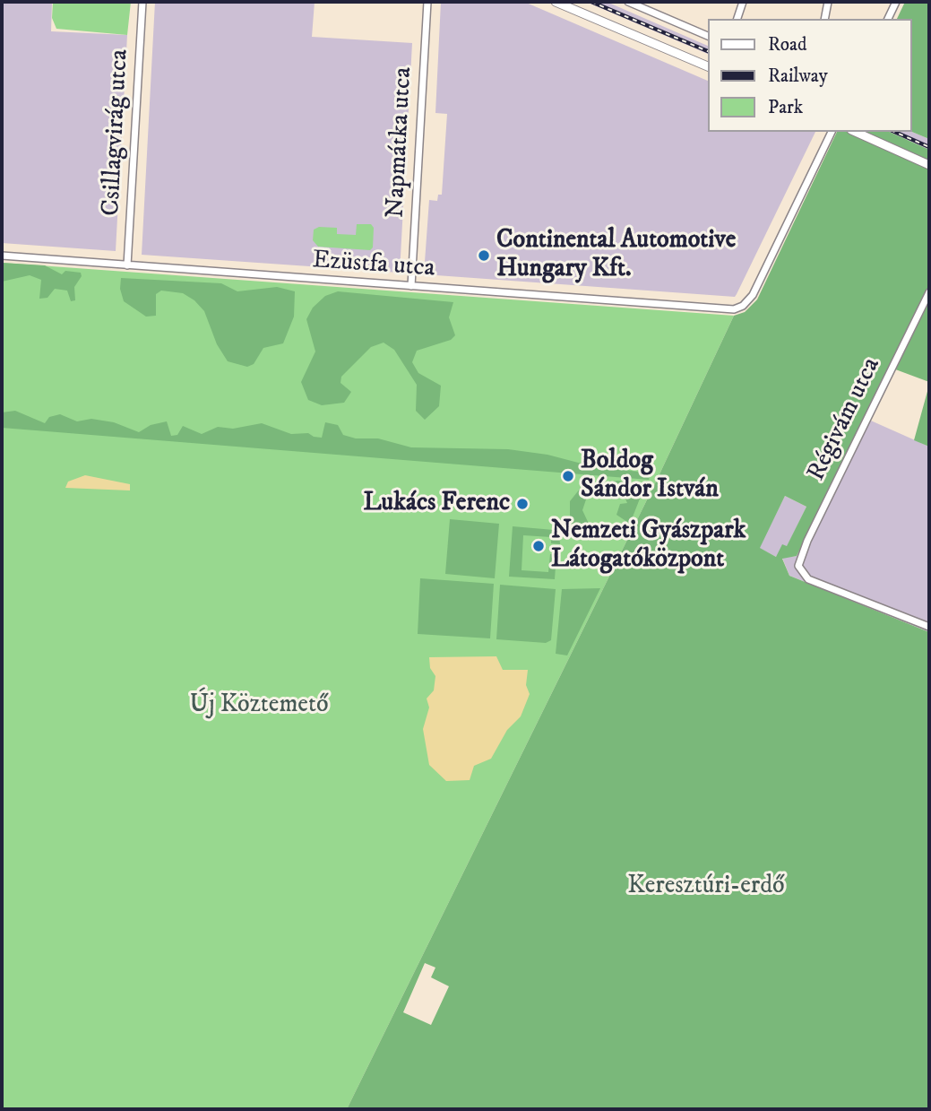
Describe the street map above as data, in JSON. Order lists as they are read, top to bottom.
{
  "streets": {
    "street": [
      "Csillagvirág utca",
      "Napmátka utca",
      "Ezüstfa utca",
      "Régivám utca"
    ]
  },
  "crossings": [
    ["Csillagvirág utca", "Ezüstfa utca"],
    ["Napmátka utca", "Ezüstfa utca"]
  ],
  "parks": ["Új Köztemető", "Keresztúri-erdő"],
  "places": [
    "Continental Automotive Hungary Kft.",
    "Boldog Sándor István",
    "Lukács Ferenc",
    "Nemzeti Gyászpark Látogatóközpont"
  ],
  "legend": ["Road", "Railway", "Park"]
}
